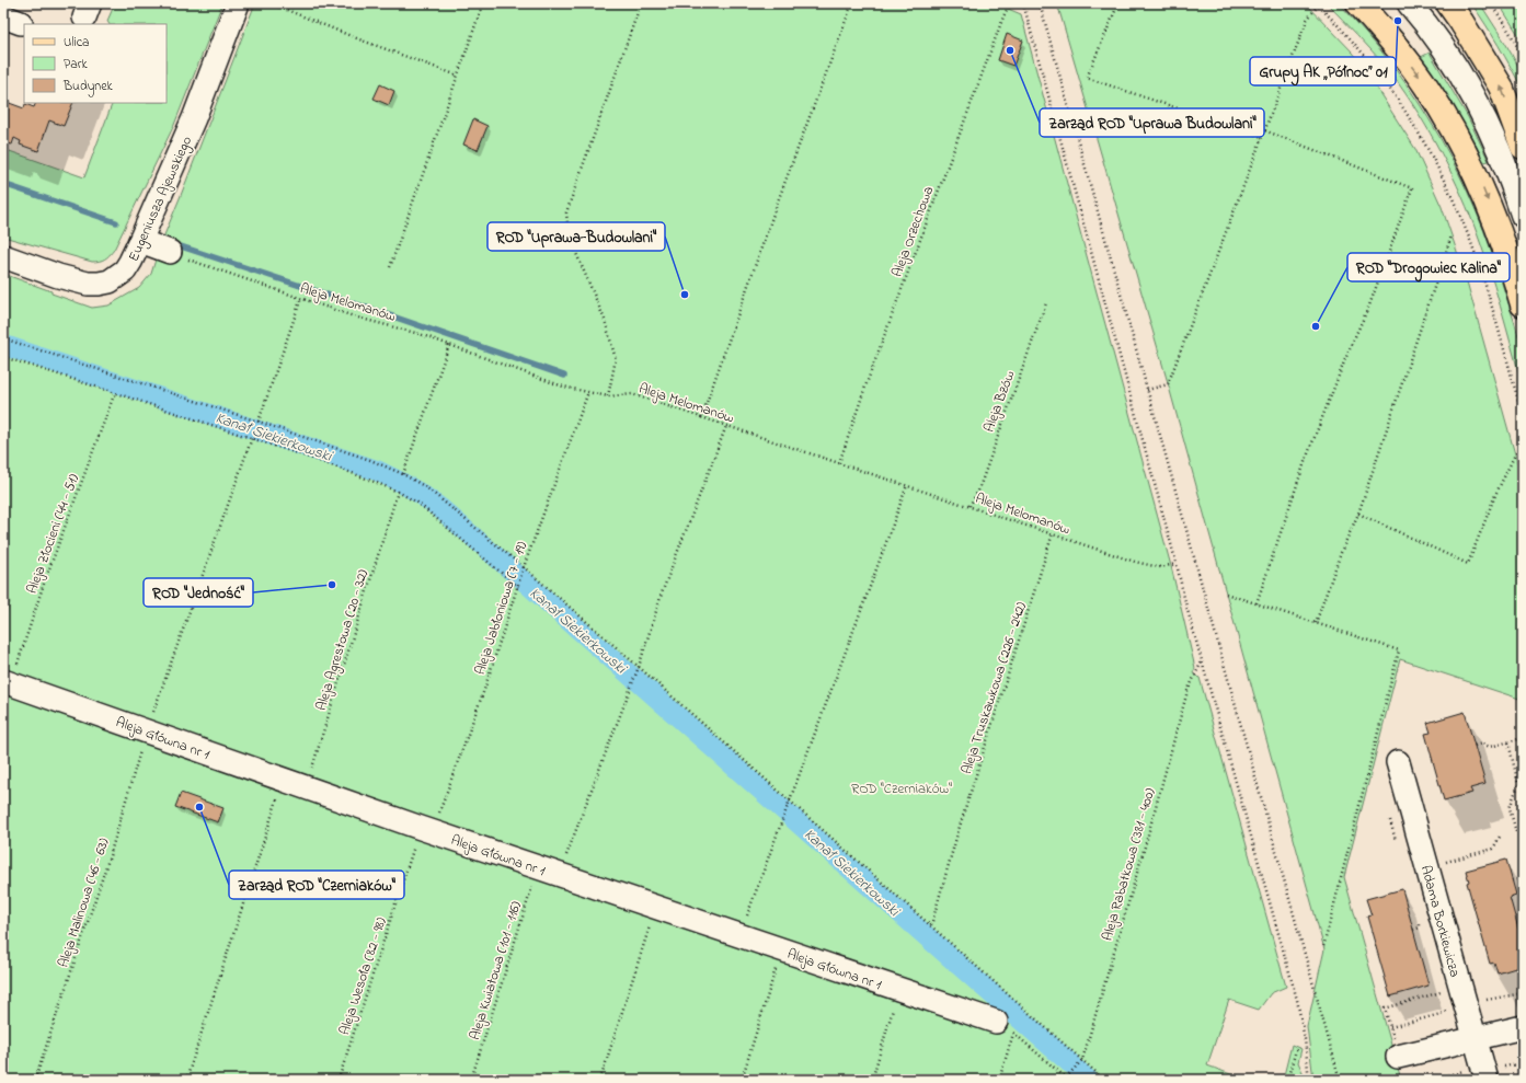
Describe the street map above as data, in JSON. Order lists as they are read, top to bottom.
{
  "streets": {
    "street": ["Eugeniusza Ajewskiego", "Aleja Główna nr 1", "Adama Borkiewicza"],
    "path": [
      "Aleja Orzechowa",
      "Aleja Melomanów",
      "Aleja Bzów",
      "Aleja Złocieni (44 - 51)",
      "Aleja Jabłoniowa (7 - 19)",
      "Aleja Agrestowa (20 - 32)",
      "Aleja Truskawkowa (226 - 242)",
      "Aleja Rabatkowa (381 - 400)",
      "Aleja Malinowa (46 - 63)",
      "Aleja Kwiatowa (101 - 116)",
      "Aleja Wesoła (82 - 98)"
    ]
  },
  "crossings": [
    ["Aleja Orzechowa", "Aleja Melomanów"],
    ["Aleja Melomanów", "Aleja Bzów"],
    ["Aleja Melomanów", "Aleja Jabłoniowa (7 - 19)"],
    ["Aleja Melomanów", "Aleja Truskawkowa (226 - 242)"],
    ["Aleja Złocieni (44 - 51)", "Aleja Główna nr 1"],
    ["Aleja Jabłoniowa (7 - 19)", "Aleja Główna nr 1"],
    ["Aleja Jabłoniowa (7 - 19)", "Aleja Wesoła (82 - 98)"],
    ["Aleja Agrestowa (20 - 32)", "Aleja Główna nr 1"],
    ["Aleja Główna nr 1", "Aleja Malinowa (46 - 63)"],
    ["Aleja Główna nr 1", "Aleja Kwiatowa (101 - 116)"],
    ["Aleja Główna nr 1", "Aleja Wesoła (82 - 98)"]
  ],
  "water": ["Kanał Siekierkowski"],
  "parks": ["ROD \"Czerniaków\""],
  "places": [
    "Grupy AK „Północ” 01",
    "Zarząd ROD \"Uprawa Budowlani\"",
    "ROD \"Uprawa-Budowlani\"",
    "ROD \"Drogowiec Kalina\"",
    "ROD \"Jedność\"",
    "Zarząd ROD \"Czerniaków\""
  ],
  "legend": ["Ulica", "Park", "Budynek"]
}
